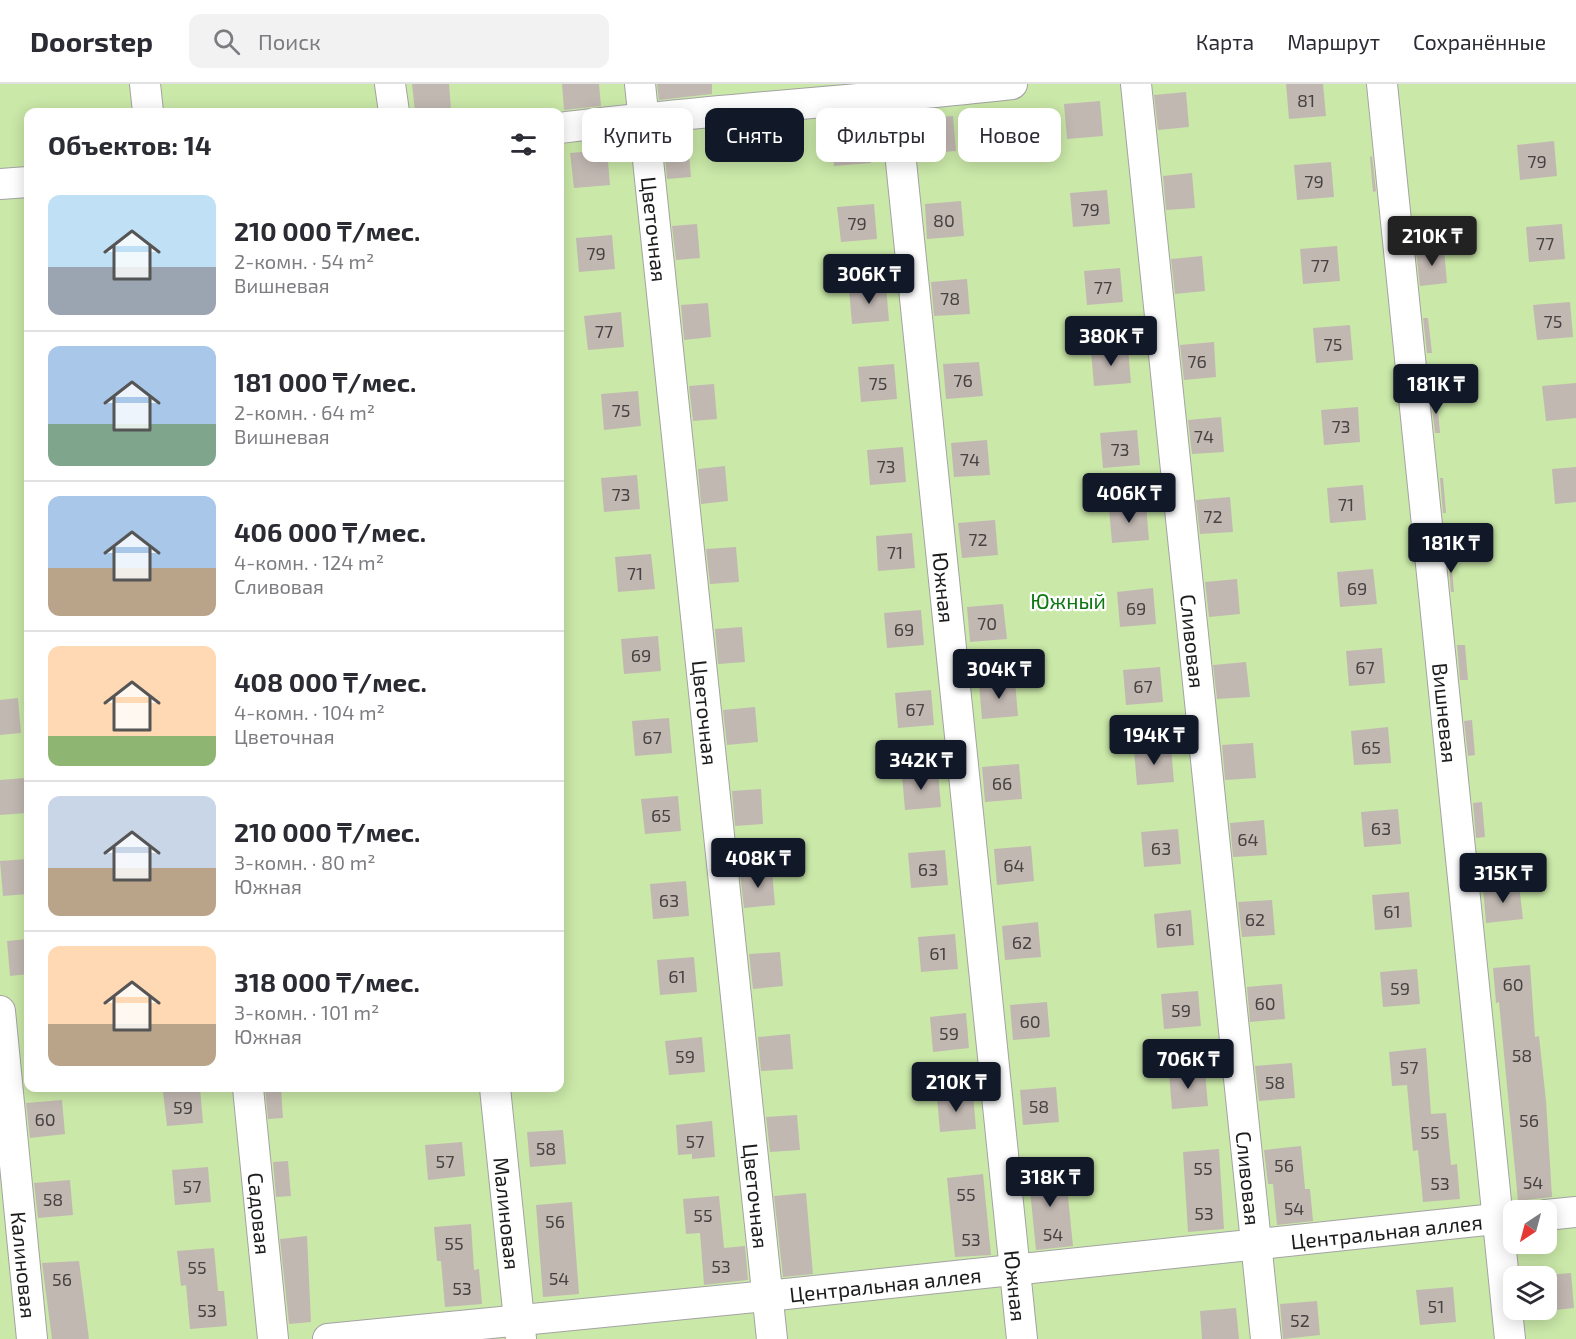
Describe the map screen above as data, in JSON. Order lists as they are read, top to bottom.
{
  "streets": {
    "street": [
      "Цветочная",
      "Южная",
      "Сливовая",
      "Вишневая",
      "Садовая",
      "Малиновая",
      "Центральная аллея",
      "Калиновая"
    ]
  },
  "crossings": [
    ["Цветочная", "Центральная аллея"],
    ["Южная", "Центральная аллея"],
    ["Сливовая", "Центральная аллея"],
    ["Малиновая", "Центральная аллея"]
  ],
  "parks": ["Южный"],
  "house_numbers": [
    "81",
    "79",
    "79",
    "79",
    "80",
    "79",
    "77",
    "79",
    "77",
    "77",
    "78",
    "75",
    "77",
    "75",
    "76",
    "76",
    "75",
    "75",
    "73",
    "74",
    "73",
    "74",
    "73",
    "73",
    "71",
    "72",
    "72",
    "71",
    "71",
    "69",
    "69",
    "70",
    "69",
    "69",
    "67",
    "67",
    "67",
    "67",
    "65",
    "66",
    "65",
    "63",
    "64",
    "63",
    "64",
    "63",
    "63",
    "61",
    "62",
    "61",
    "62",
    "61",
    "61",
    "60",
    "59",
    "60",
    "59",
    "60",
    "59",
    "58",
    "59",
    "57",
    "58",
    "58",
    "59",
    "60",
    "56",
    "55",
    "57",
    "58",
    "57",
    "56",
    "55",
    "54",
    "53",
    "57",
    "55",
    "58",
    "54",
    "53",
    "55",
    "56",
    "54",
    "53",
    "55",
    "53",
    "55",
    "54",
    "56",
    "53",
    "51",
    "53",
    "52"
  ],
  "north": "bottom left",
  "page": {
    "header": "Doorstep",
    "search": "Поиск",
    "nav": ["Карта", "Маршрут", "Сохранённые"],
    "chip": [
      "Купить",
      "Снять",
      "Фильтры",
      "Новое"
    ],
    "heading": "Объектов: 14",
    "list": [
      {
        "name": "210 000 ₸/мес.",
        "note": "2-комн. · 54 m² · Вишневая"
      },
      {
        "name": "181 000 ₸/мес.",
        "note": "2-комн. · 64 m² · Вишневая"
      },
      {
        "name": "406 000 ₸/мес.",
        "note": "4-комн. · 124 m² · Сливовая"
      },
      {
        "name": "408 000 ₸/мес.",
        "note": "4-комн. · 104 m² · Цветочная"
      },
      {
        "name": "210 000 ₸/мес.",
        "note": "3-комн. · 80 m² · Южная"
      },
      {
        "name": "318 000 ₸/мес.",
        "note": "3-комн. · 101 m² · Южная"
      }
    ],
    "price": [
      "210K ₸",
      "306K ₸",
      "380K ₸",
      "181K ₸",
      "406K ₸",
      "181K ₸",
      "304K ₸",
      "194K ₸",
      "342K ₸",
      "408K ₸",
      "315K ₸",
      "706K ₸",
      "210K ₸",
      "318K ₸"
    ]
  }
}
